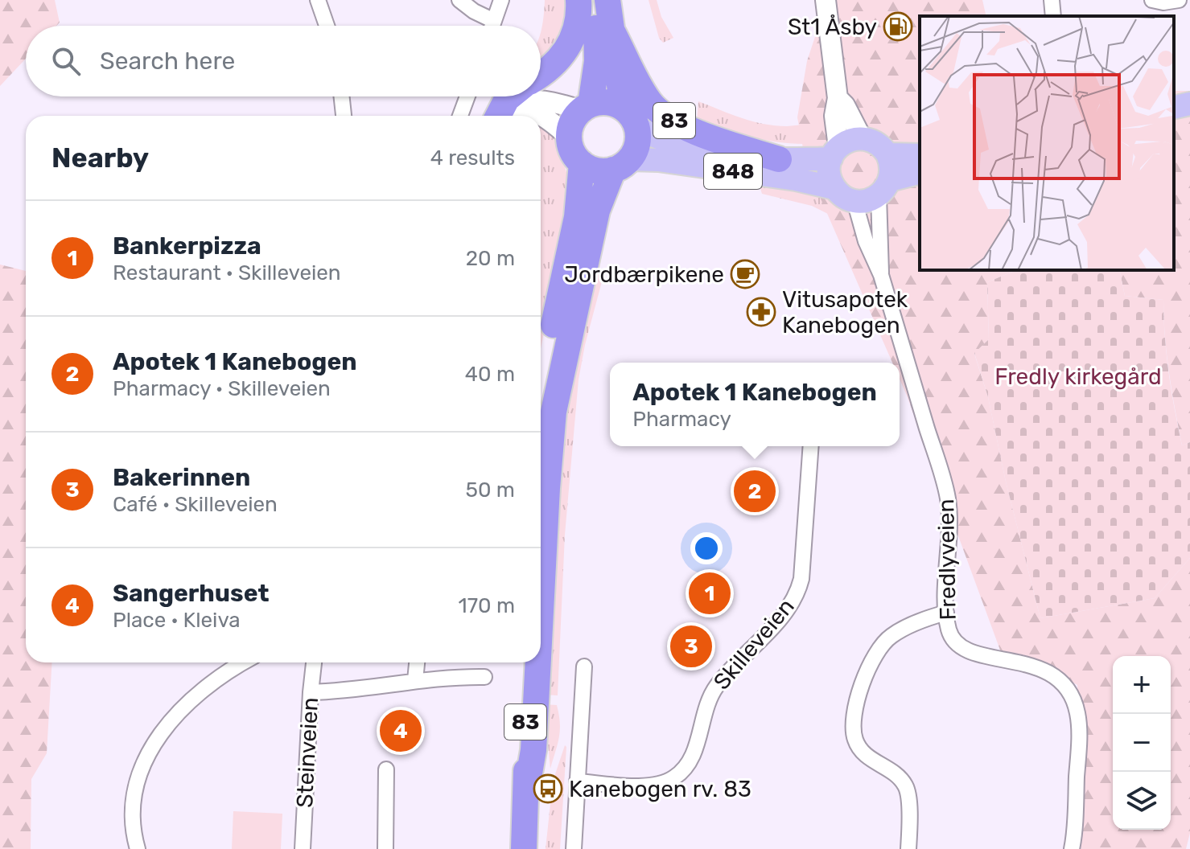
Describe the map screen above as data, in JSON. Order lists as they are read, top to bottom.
{
  "streets": {
    "highway": ["83"],
    "main road": ["848"],
    "street": ["Fredlyveien", "Skilleveien", "Steinveien"]
  },
  "crossings": [
    ["83", "848"],
    ["848", "Fredlyveien"]
  ],
  "parks": ["Fredly kirkegård"],
  "places": {
    "fuel station": ["St1 Åsby"],
    "cafe": ["Jordbærpikene"],
    "pharmacy": ["Vitusapotek Kanebogen"],
    "bus stop": ["Kanebogen rv. 83"]
  },
  "page": {
    "search": "Search here",
    "heading": ["Nearby", "4 results"],
    "list": [
      {
        "mark": "1",
        "name": "Bankerpizza",
        "note": "Restaurant · Skilleveien",
        "value": "20 m"
      },
      {
        "mark": "2",
        "name": "Apotek 1 Kanebogen",
        "note": "Pharmacy · Skilleveien",
        "value": "40 m"
      },
      {
        "mark": "3",
        "name": "Bakerinnen",
        "note": "Café · Skilleveien",
        "value": "50 m"
      },
      {
        "mark": "4",
        "name": "Sangerhuset",
        "note": "Place · Kleiva",
        "value": "170 m"
      }
    ],
    "popup": ["Apotek 1 Kanebogen", "Pharmacy"],
    "pins": [
      "2",
      "1",
      "3",
      "4"
    ],
    "map_buttons": ["+", "−"]
  }
}
